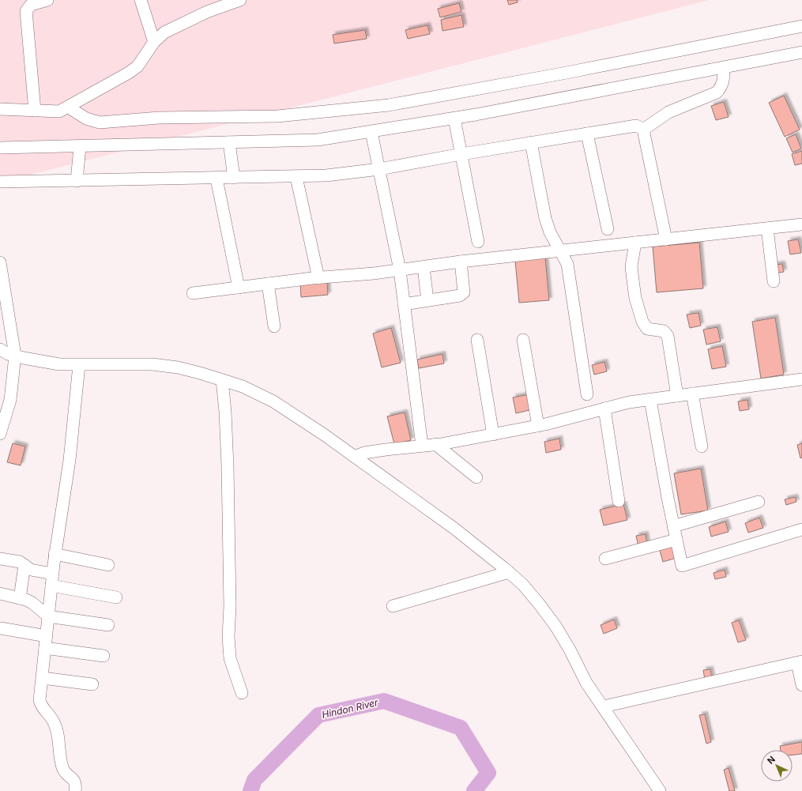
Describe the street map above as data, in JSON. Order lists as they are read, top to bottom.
{
  "water": ["Hindon River"],
  "north": "top left"
}
